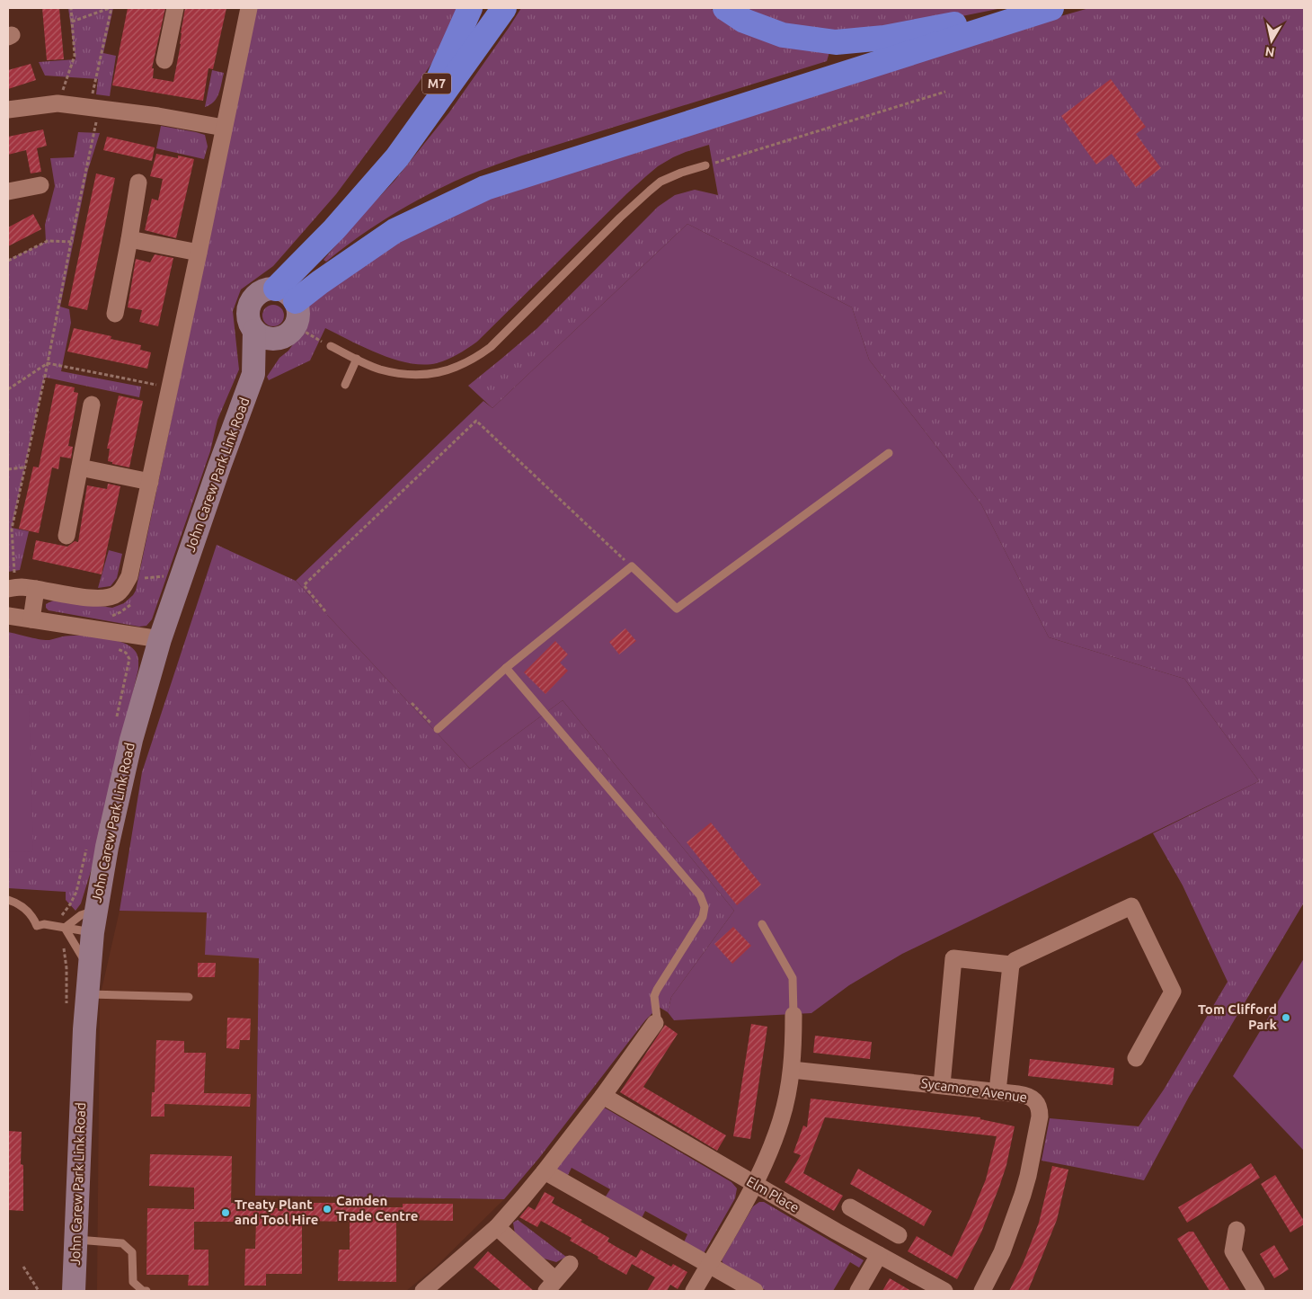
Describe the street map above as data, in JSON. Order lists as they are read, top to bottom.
{
  "streets": {
    "highway": ["M7"],
    "main road": ["John Carew Park Link Road"],
    "street": ["Sycamore Avenue", "Elm Place"]
  },
  "places": ["Tom Clifford Park", "Camden Trade Centre", "Treaty Plant and Tool Hire"],
  "north": "bottom"
}
